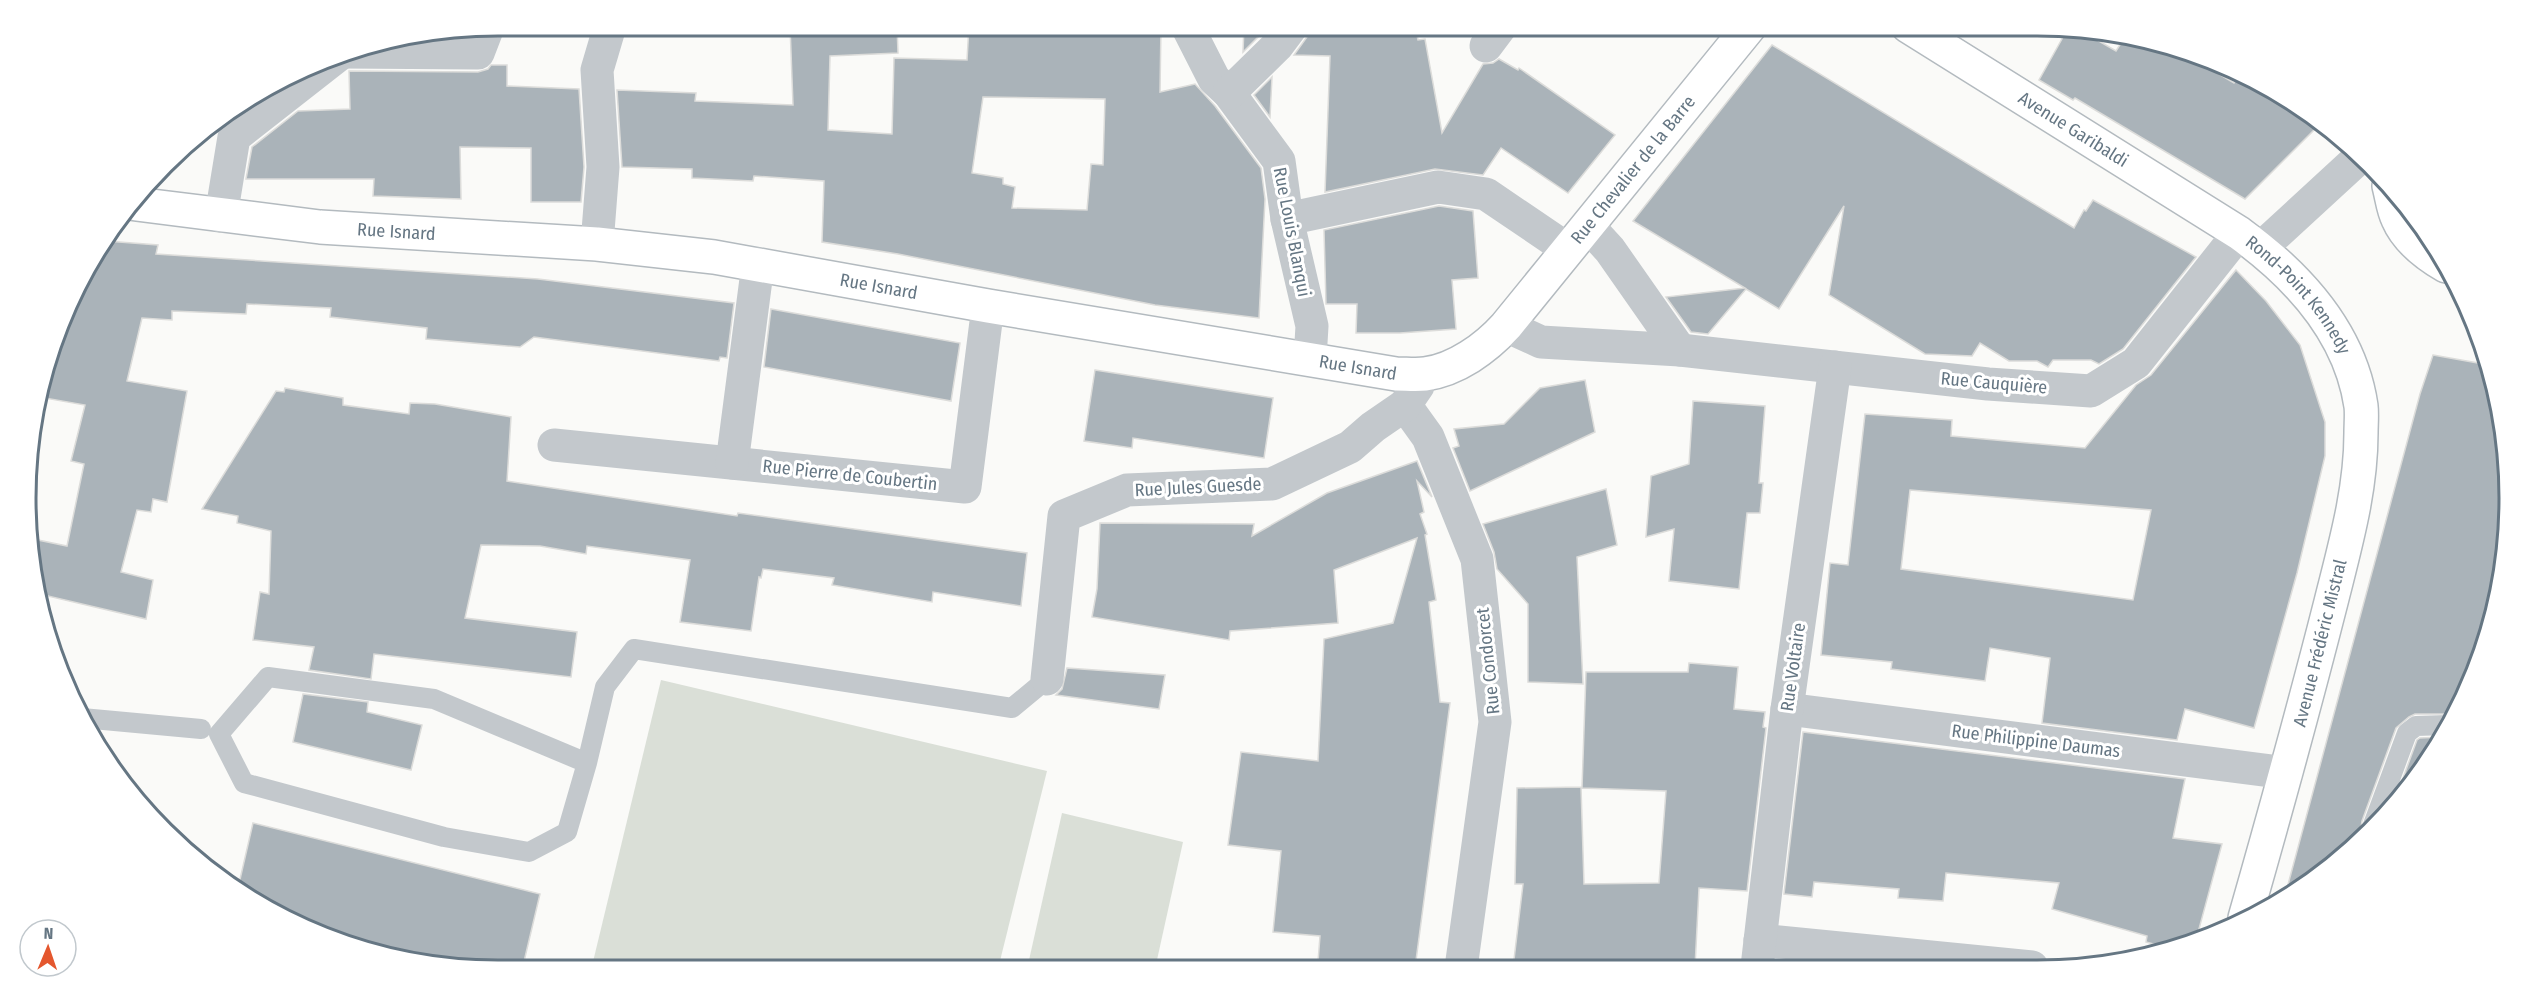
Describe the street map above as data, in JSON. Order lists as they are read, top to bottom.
{
  "streets": {
    "street": [
      "Avenue Garibaldi",
      "Rue Chevalier de la Barre",
      "Rue Isnard",
      "Rue Louis Blanqui",
      "Rond-Point Kennedy",
      "Rue Cauquière",
      "Rue Pierre de Coubertin",
      "Rue Jules Guesde",
      "Avenue Frédéric Mistral",
      "Rue Condorcet",
      "Rue Voltaire",
      "Rue Philippine Daumas"
    ]
  },
  "crossings": [
    ["Avenue Garibaldi", "Rond-Point Kennedy"],
    ["Avenue Garibaldi", "Rue Cauquière"],
    ["Rue Chevalier de la Barre", "Rue Isnard"],
    ["Rue Chevalier de la Barre", "Rue Louis Blanqui"],
    ["Rue Isnard", "Rue Louis Blanqui"],
    ["Rue Isnard", "Rue Cauquière"],
    ["Rue Isnard", "Rue Pierre de Coubertin"],
    ["Rue Isnard", "Rue Jules Guesde"],
    ["Rond-Point Kennedy", "Rue Cauquière"],
    ["Rond-Point Kennedy", "Avenue Frédéric Mistral"],
    ["Rue Cauquière", "Rue Voltaire"],
    ["Rue Jules Guesde", "Rue Condorcet"],
    ["Avenue Frédéric Mistral", "Rue Philippine Daumas"],
    ["Rue Voltaire", "Rue Philippine Daumas"]
  ],
  "north": "top"
}
